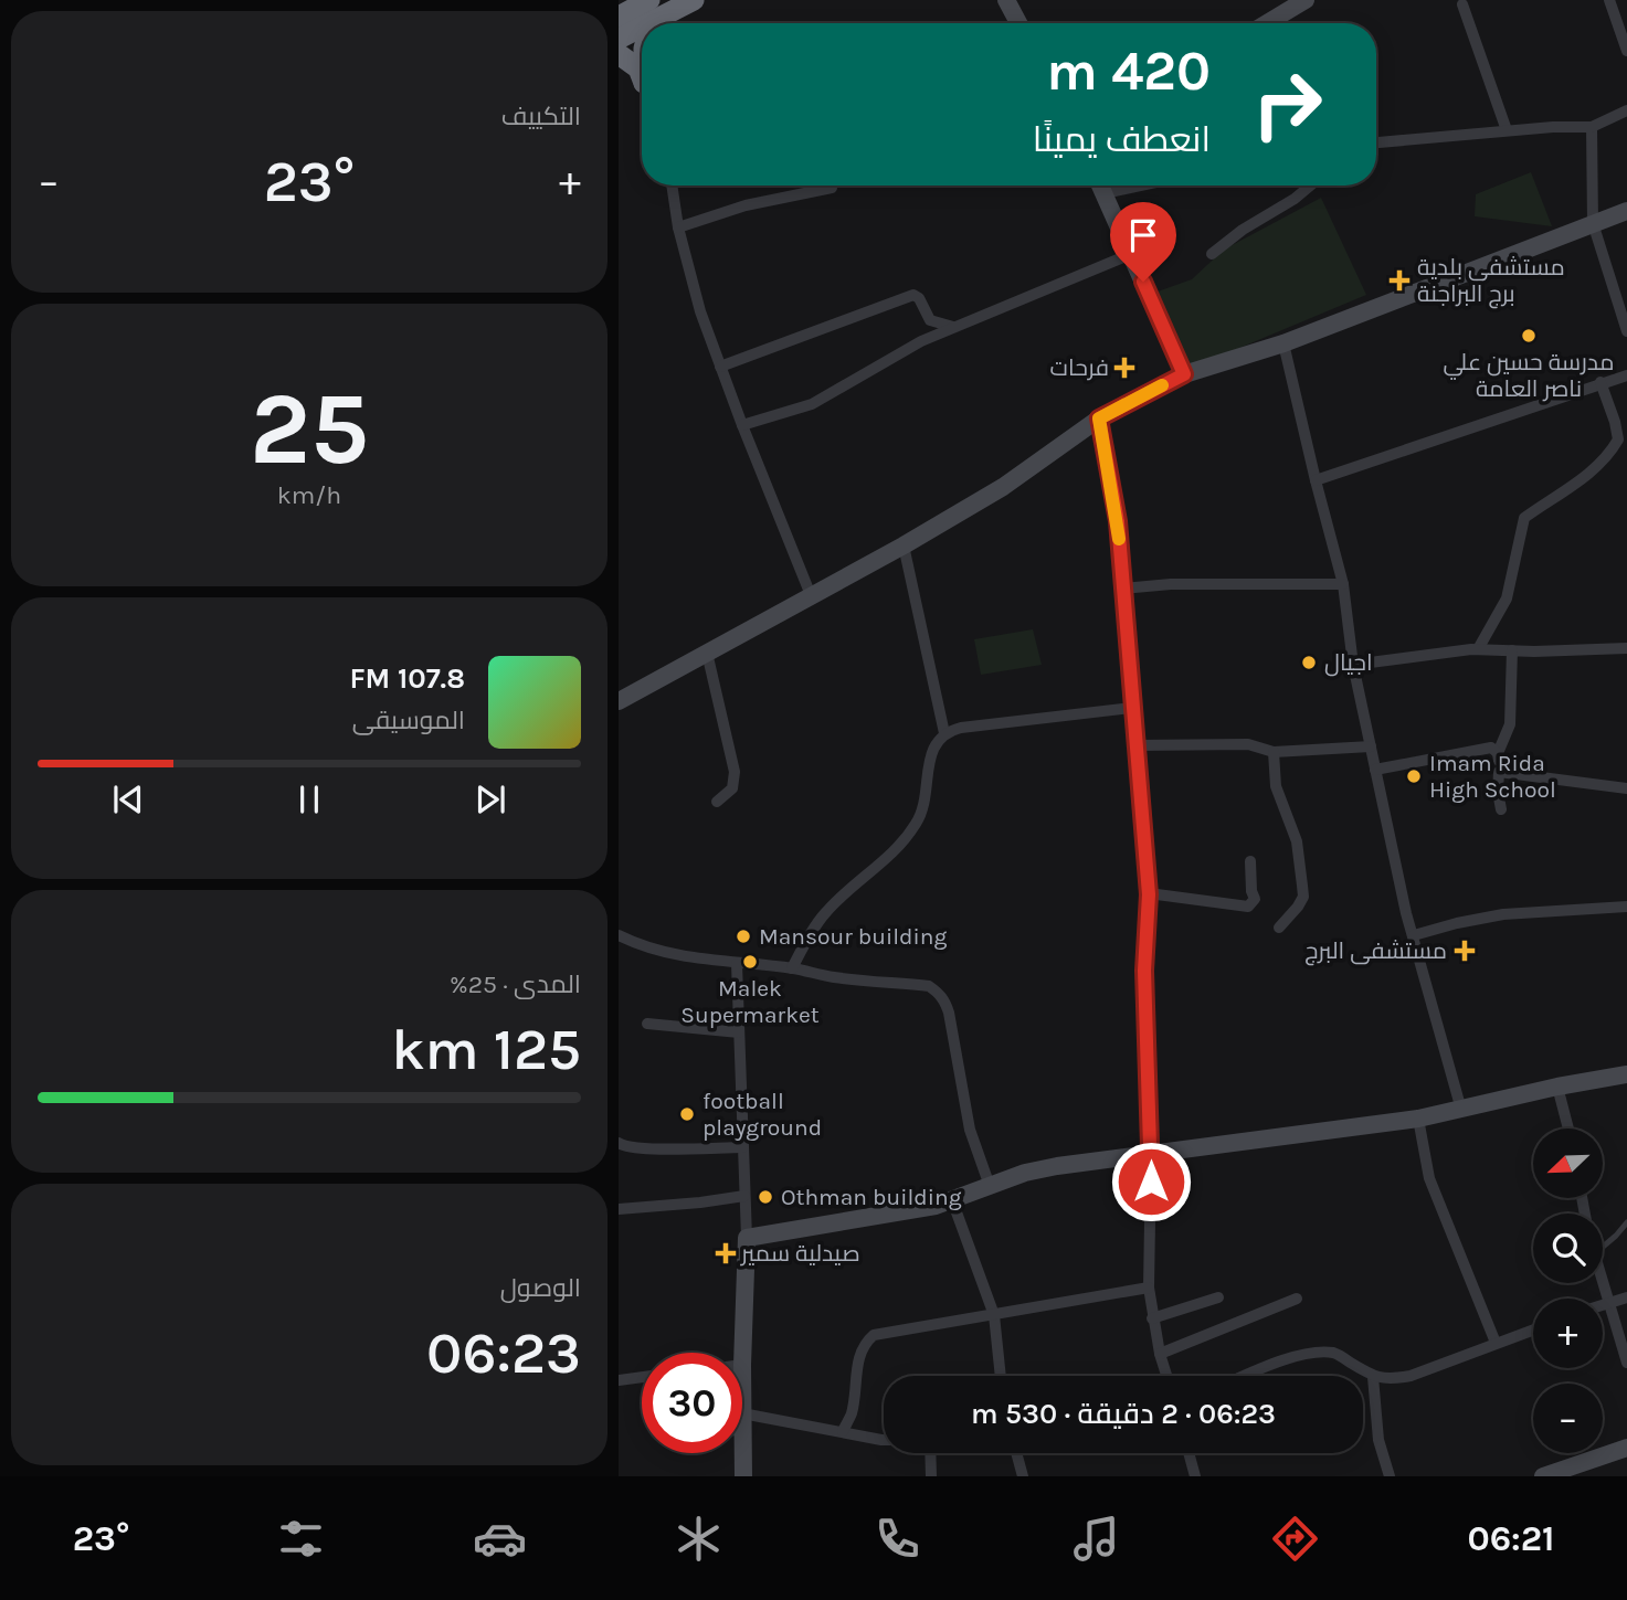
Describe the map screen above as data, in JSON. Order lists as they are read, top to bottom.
{
  "places": {
    "health": [
      "مستشفی بلدیة برج البراجنة",
      "فرحات",
      "مستشفى البرج",
      "صيدلية سمير"
    ],
    "other": [
      "مدرسة حسين علي ناصر العامة",
      "اجيال",
      "Imam Rida High School",
      "Mansour building",
      "Malek Supermarket",
      "football playground",
      "Othman building"
    ]
  },
  "north": "bottom left",
  "page": {
    "tile": [
      "التكييف",
      ["25", "km/h"],
      ["المدى · 25%", "125 km"],
      ["الوصول", "06:23"]
    ],
    "turn": ["420 m", "انعطف يمينًا"],
    "heat": ["−", "23°", "+"],
    "song": ["107.8 FM", "الموسيقى"],
    "map_buttons": ["+", "−"],
    "limit": "30",
    "trip": "06:23 · 2 دقيقة · 530 m",
    "tabs": ["06:21", "23°"]
  }
}
